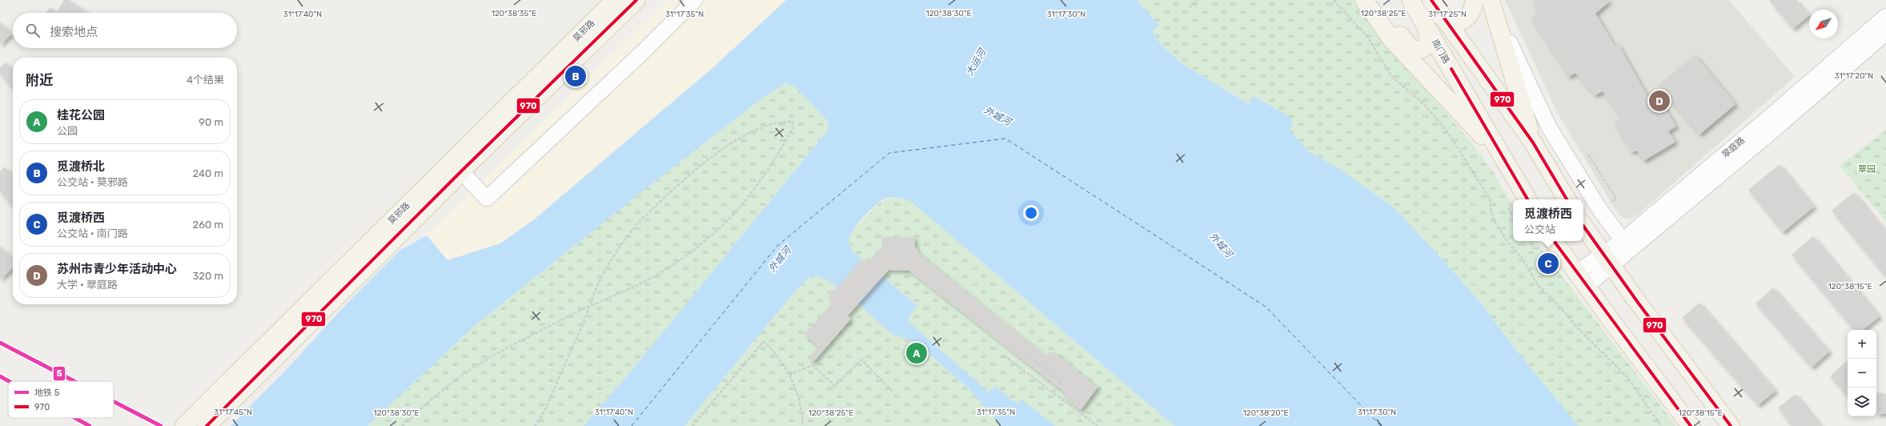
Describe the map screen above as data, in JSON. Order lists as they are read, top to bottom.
{
  "streets": {
    "main road": ["莫邪路", "南门路"],
    "street": ["翠庭路"]
  },
  "water": ["大运河", "外城河"],
  "parks": ["翠园"],
  "lines": ["transit line 970", "metro line 5"],
  "legend": ["地铁 5", "970"],
  "north": "bottom left",
  "page": {
    "search": "搜索地点",
    "heading": ["附近", "4个结果"],
    "pins": [
      "B",
      "D",
      "C",
      "A"
    ],
    "list": [
      {
        "mark": "A",
        "name": "桂花公园",
        "note": "公园",
        "value": "90 m"
      },
      {
        "mark": "B",
        "name": "觅渡桥北",
        "note": "公交站 · 莫邪路",
        "value": "240 m"
      },
      {
        "mark": "C",
        "name": "觅渡桥西",
        "note": "公交站 · 南门路",
        "value": "260 m"
      },
      {
        "mark": "D",
        "name": "苏州市青少年活动中心",
        "note": "大学 · 翠庭路",
        "value": "320 m"
      }
    ],
    "popup": ["觅渡桥西", "公交站"],
    "map_buttons": ["+", "−"]
  },
  "coordinates": [
    "120°38'35\"E",
    "120°38'30\"E",
    "120°38'25\"E",
    "31°17'40\"N",
    "31°17'35\"N",
    "31°17'30\"N",
    "31°17'25\"N",
    "31°17'20\"N",
    "120°38'15\"E",
    "31°17'45\"N",
    "120°38'20\"E"
  ]
}
